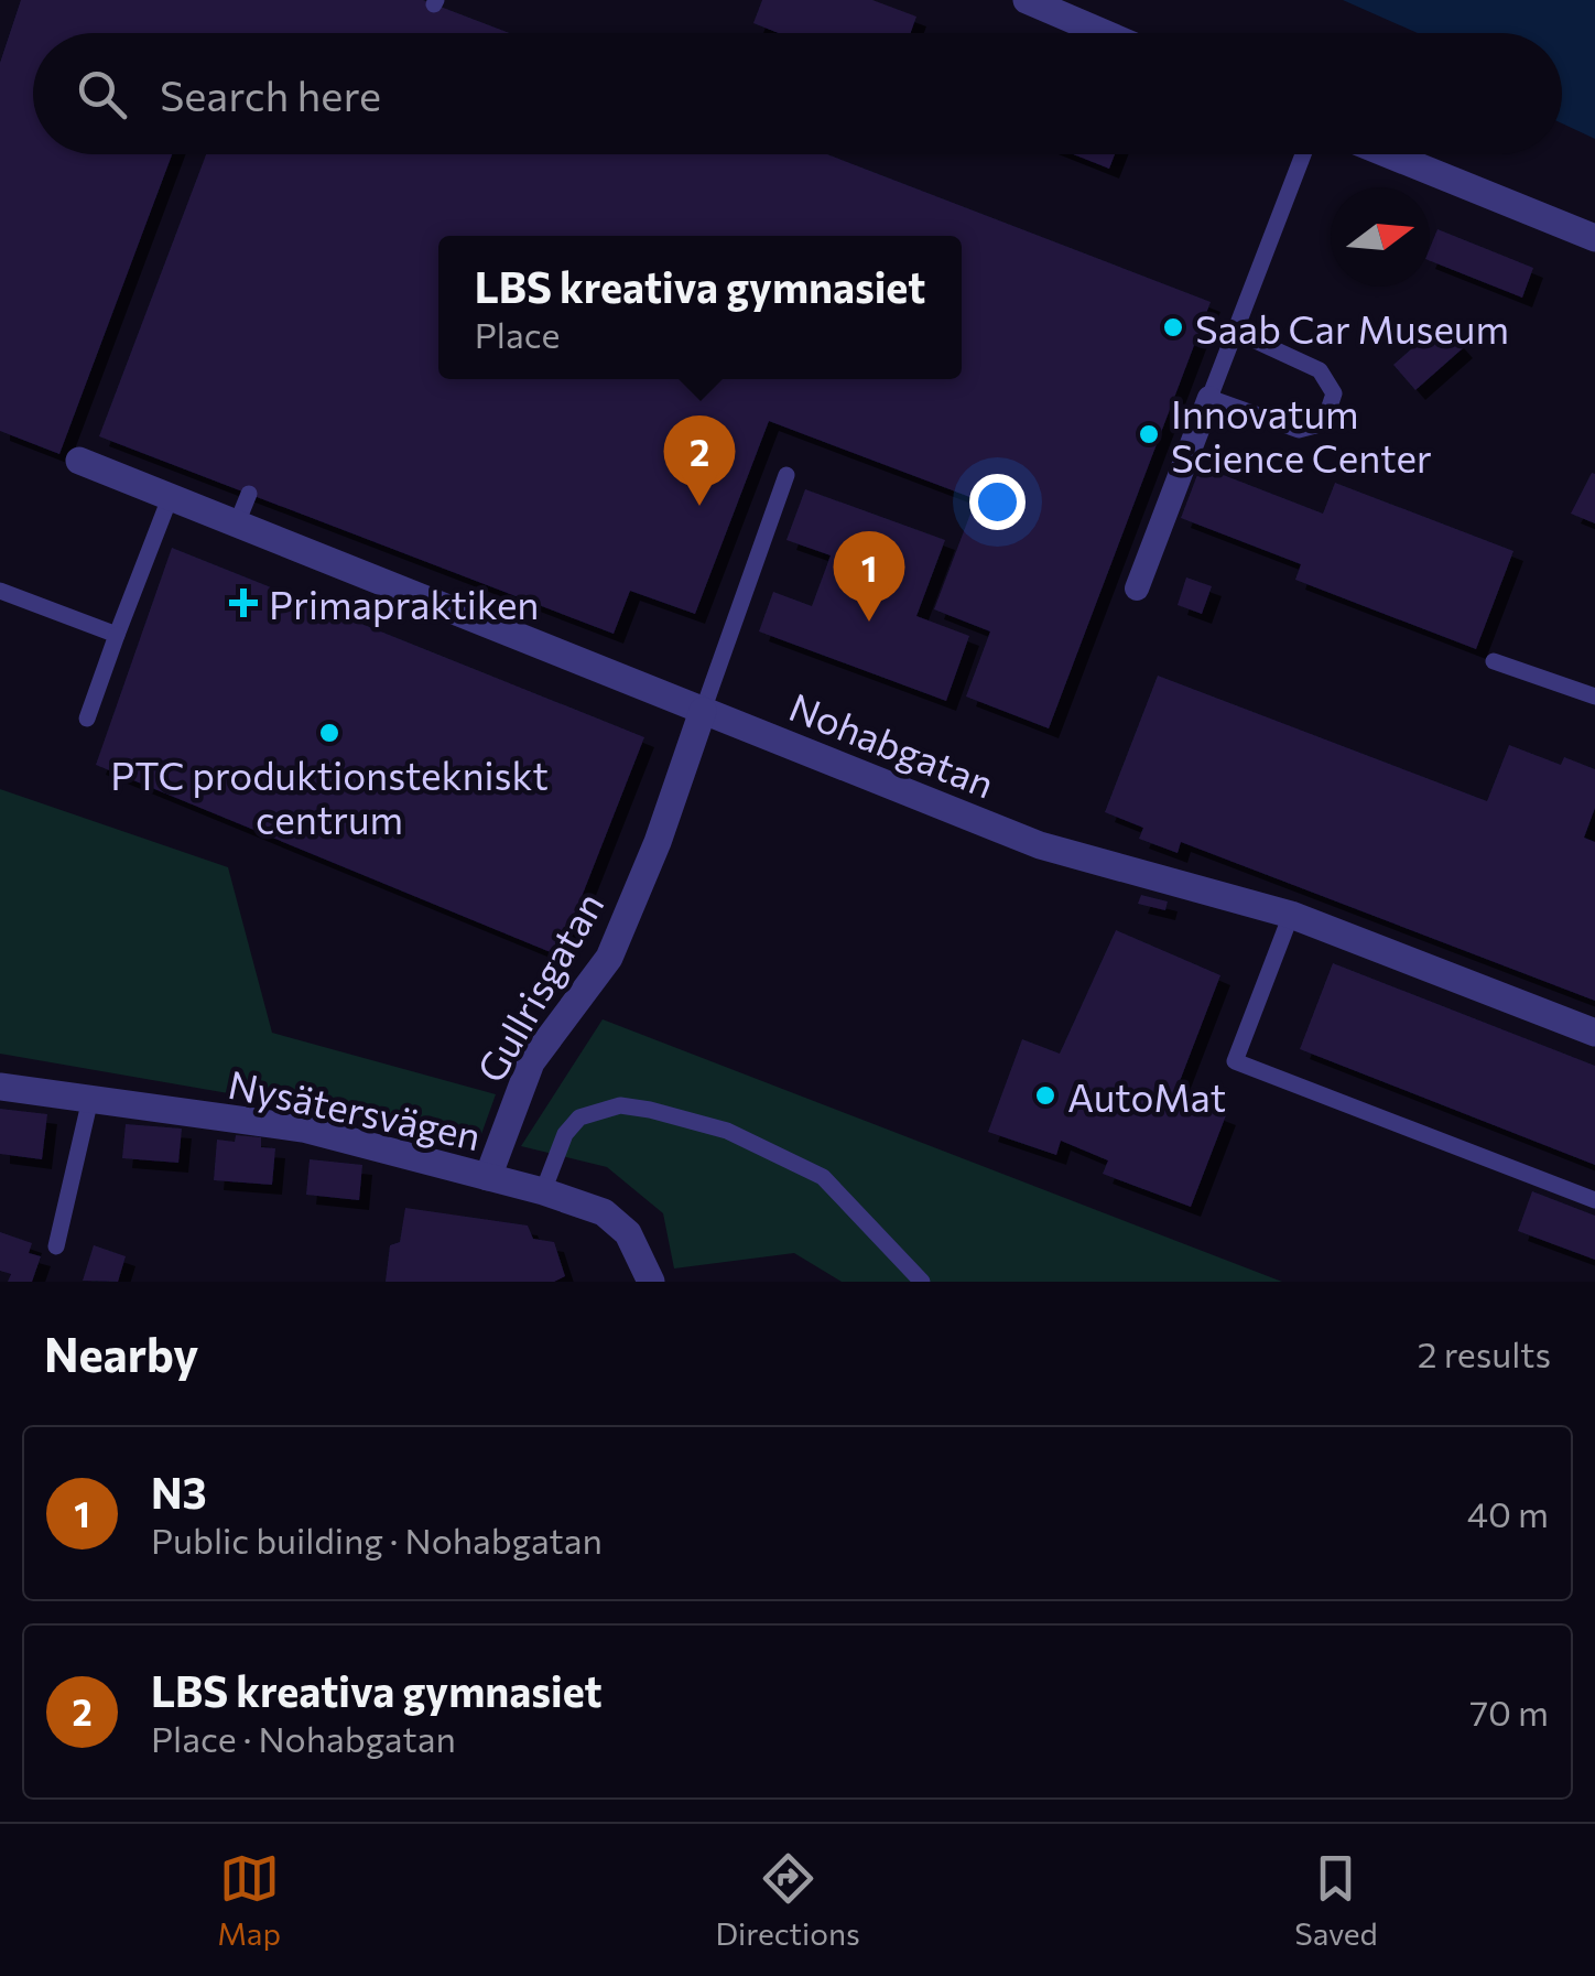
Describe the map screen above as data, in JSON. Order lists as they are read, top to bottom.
{
  "streets": {
    "street": ["Nohabgatan", "Gullrisgatan", "Nysätersvägen"]
  },
  "crossings": [
    ["Nohabgatan", "Gullrisgatan"],
    ["Gullrisgatan", "Nysätersvägen"]
  ],
  "places": {
    "other": [
      "Saab Car Museum",
      "Innovatum Science Center",
      "PTC produktionstekniskt centrum",
      "AutoMat"
    ],
    "health": ["Primapraktiken"]
  },
  "north": "right",
  "page": {
    "search": "Search here",
    "popup": ["LBS kreativa gymnasiet", "Place"],
    "pins": ["2", "1"],
    "heading": ["Nearby", "2 results"],
    "list": [
      {
        "mark": "1",
        "name": "N3",
        "note": "Public building · Nohabgatan",
        "value": "40 m"
      },
      {
        "mark": "2",
        "name": "LBS kreativa gymnasiet",
        "note": "Place · Nohabgatan",
        "value": "70 m"
      }
    ],
    "nav": ["Map", "Directions", "Saved"]
  }
}
